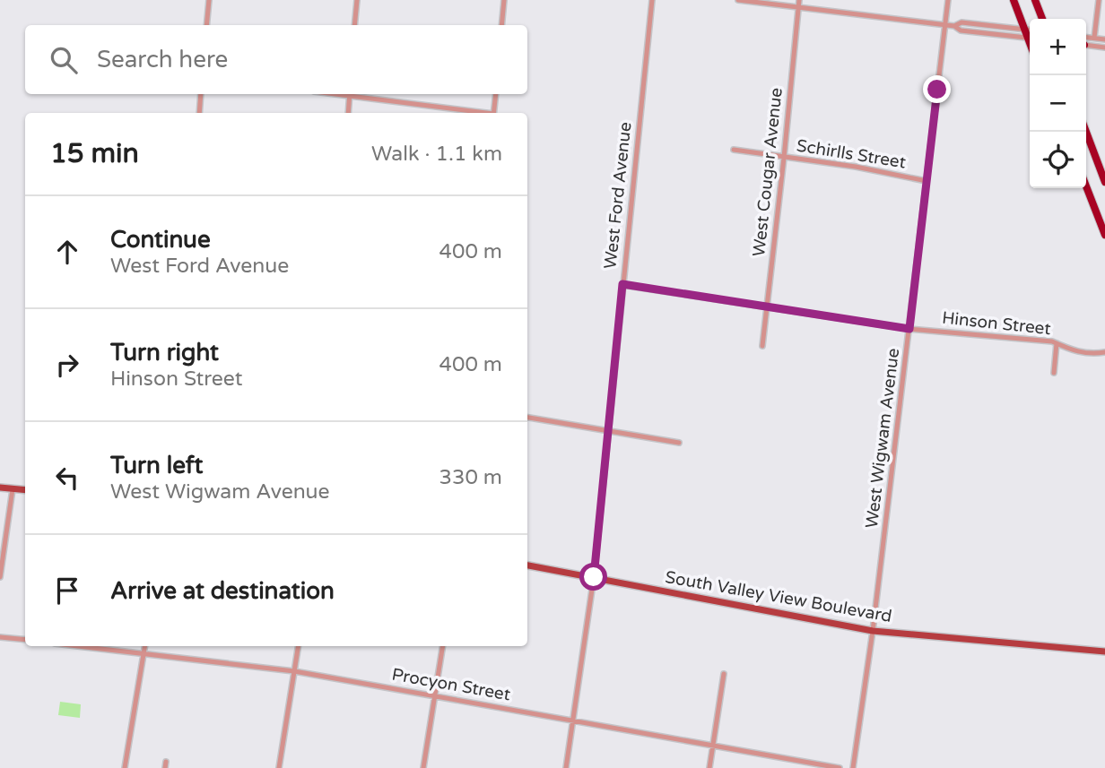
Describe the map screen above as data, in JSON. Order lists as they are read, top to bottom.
{
  "streets": {
    "main road": ["South Valley View Boulevard"],
    "street": [
      "Schirlls Street",
      "West Cougar Avenue",
      "West Ford Avenue",
      "Hinson Street",
      "West Wigwam Avenue",
      "Procyon Street"
    ]
  },
  "crossings": [
    ["Schirlls Street", "West Cougar Avenue"],
    ["Schirlls Street", "West Wigwam Avenue"],
    ["West Cougar Avenue", "Hinson Street"],
    ["West Ford Avenue", "Hinson Street"],
    ["West Ford Avenue", "South Valley View Boulevard"],
    ["West Ford Avenue", "Procyon Street"],
    ["Hinson Street", "West Wigwam Avenue"],
    ["West Wigwam Avenue", "South Valley View Boulevard"]
  ],
  "page": {
    "map_buttons": ["+", "−"],
    "search": "Search here",
    "heading": ["15 min", "Walk · 1.1 km"],
    "list": [
      ["Continue", "West Ford Avenue", "400 m"],
      ["Turn right", "Hinson Street", "400 m"],
      ["Turn left", "West Wigwam Avenue", "330 m"],
      "Arrive at destination"
    ]
  }
}
